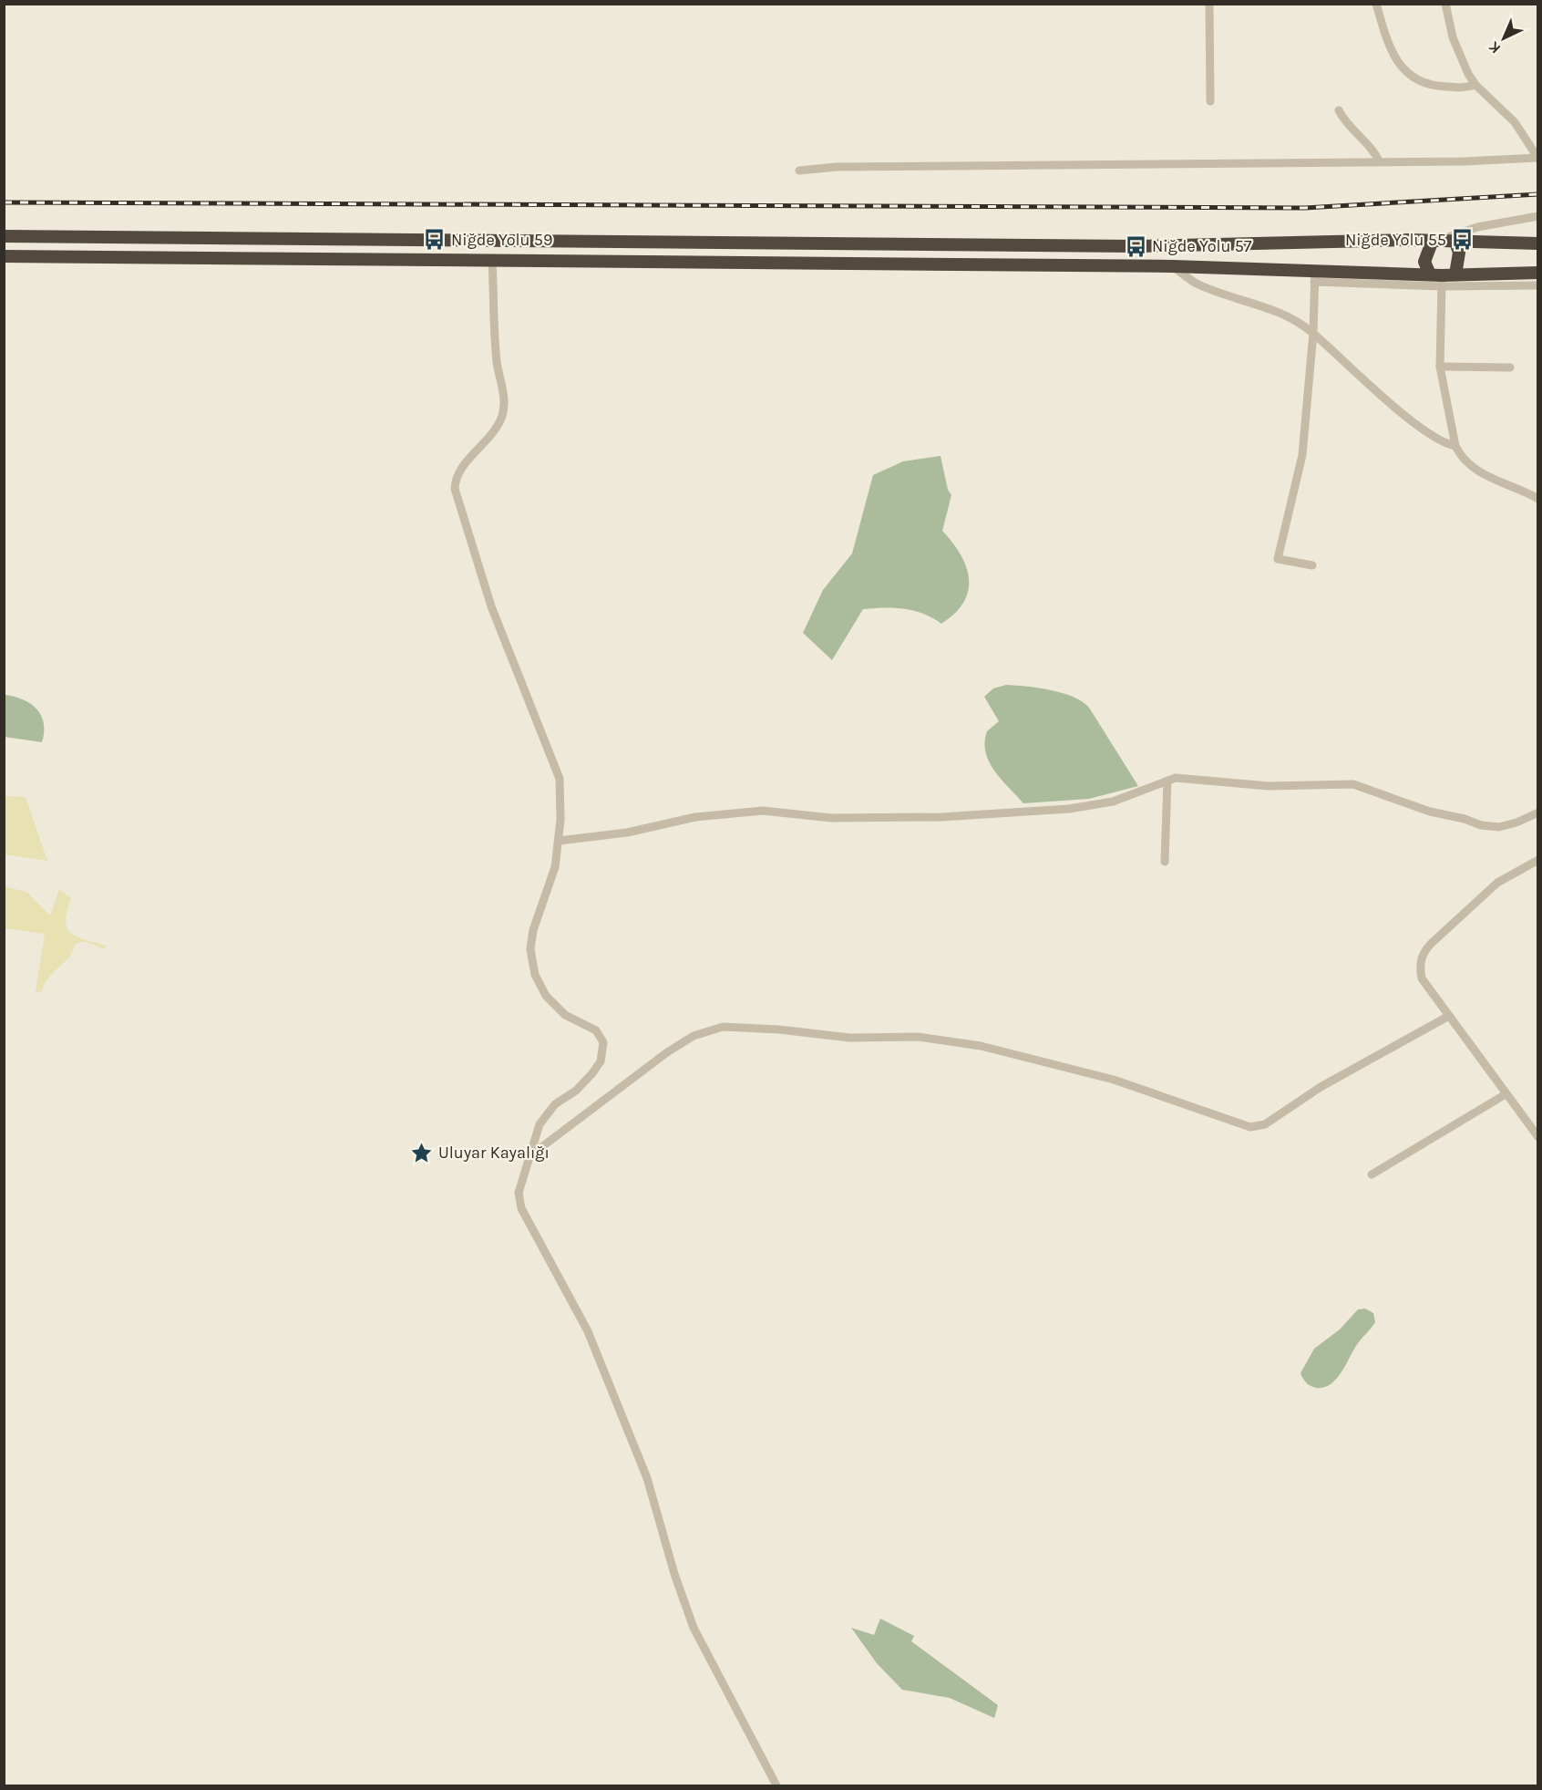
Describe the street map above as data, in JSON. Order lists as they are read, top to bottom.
{
  "places": {
    "bus stop": ["Niğde Yolu 59", "Niğde Yolu 55", "Niğde Yolu 57"],
    "place": ["Uluyar Kayalığı"]
  },
  "north": "bottom left"
}
